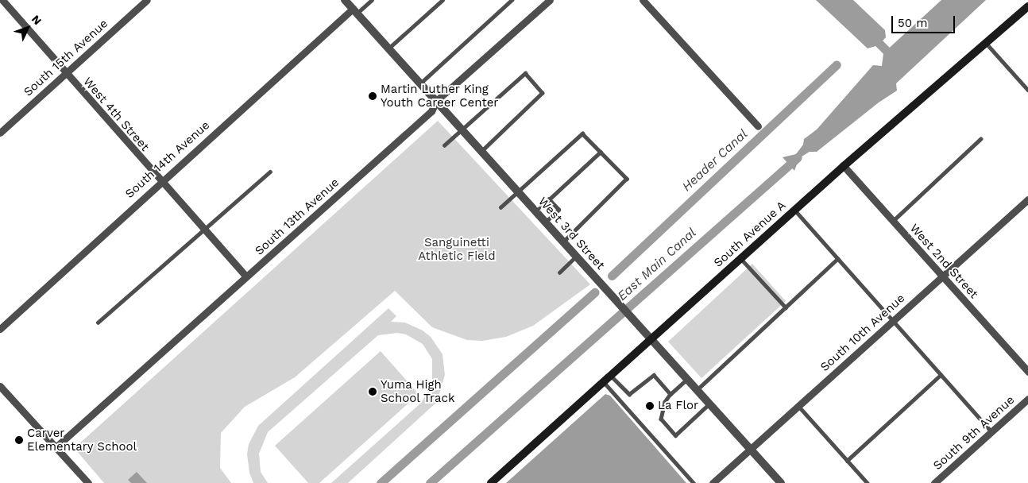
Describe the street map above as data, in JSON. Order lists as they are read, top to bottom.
{
  "streets": {
    "main road": ["South Avenue A"],
    "street": [
      "South 15th Avenue",
      "West 4th Street",
      "South 14th Avenue",
      "South 13th Avenue",
      "West 3rd Street",
      "West 2nd Street",
      "South 10th Avenue",
      "South 9th Avenue"
    ]
  },
  "crossings": [
    ["South 15th Avenue", "West 4th Street"],
    ["West 4th Street", "South 14th Avenue"],
    ["West 4th Street", "South 13th Avenue"],
    ["South 14th Avenue", "West 3rd Street"],
    ["South 13th Avenue", "West 3rd Street"],
    ["West 3rd Street", "South Avenue A"],
    ["West 3rd Street", "South 10th Avenue"],
    ["South Avenue A", "West 2nd Street"],
    ["West 2nd Street", "South 10th Avenue"]
  ],
  "water": ["Header Canal", "East Main Canal"],
  "parks": ["Sanguinetti Athletic Field"],
  "places": [
    "Martin Luther King Youth Career Center",
    "Yuma High School Track",
    "La Flor",
    "Carver Elementary School"
  ],
  "scale_bar": "50 m",
  "north": "top right"
}
